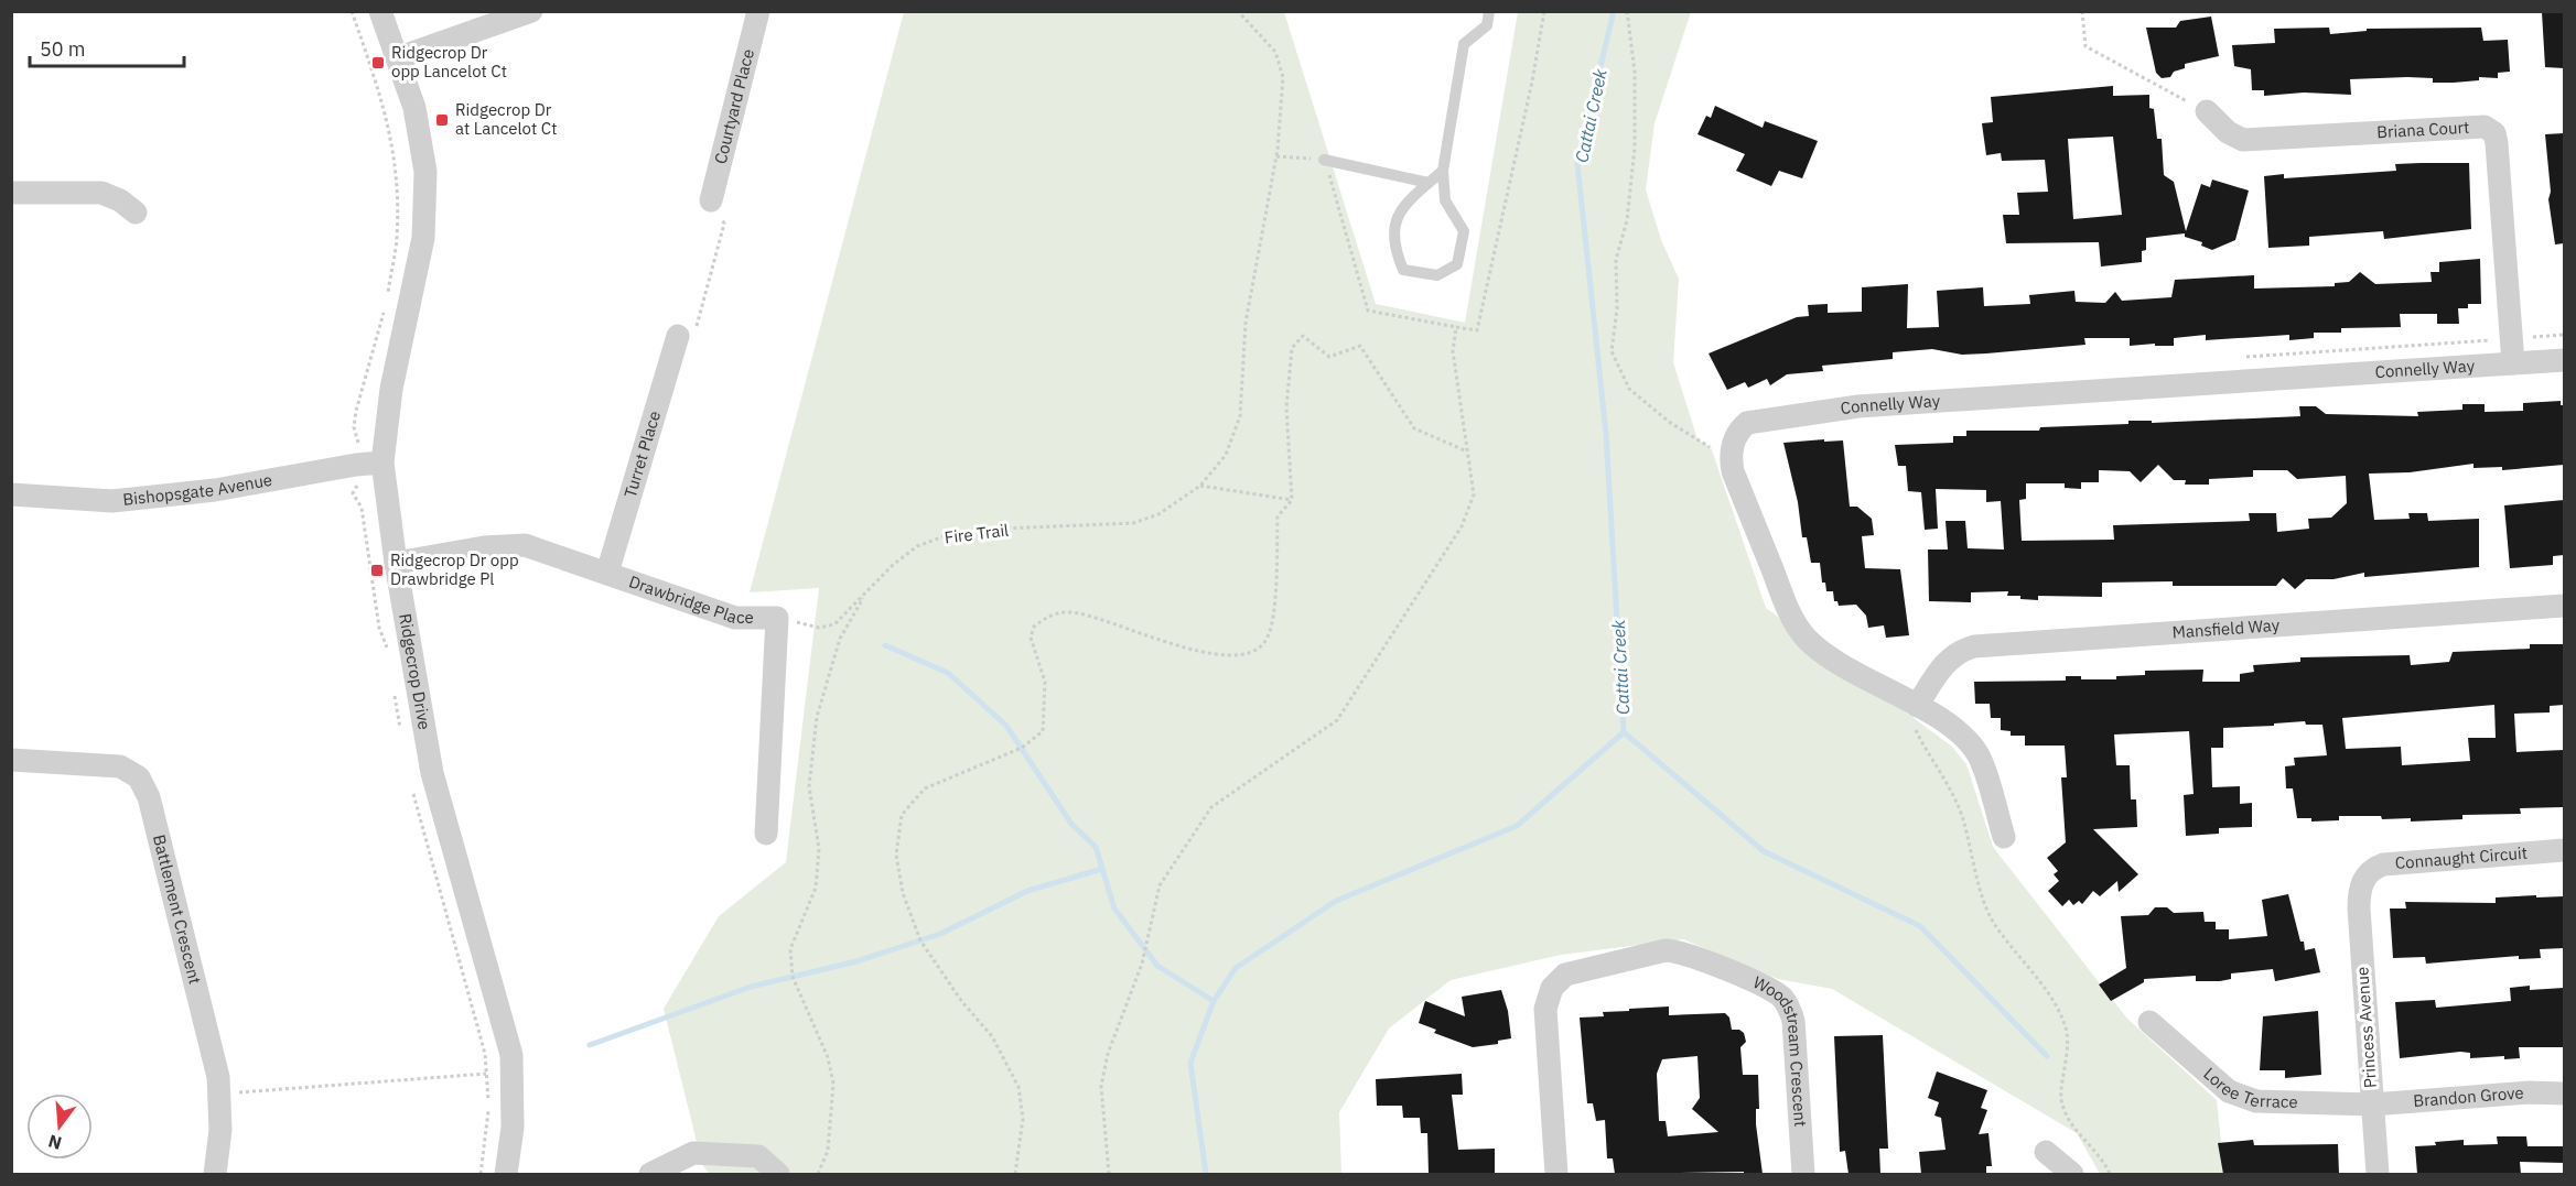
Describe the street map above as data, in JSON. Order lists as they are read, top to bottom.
{
  "streets": {
    "street": [
      "Courtyard Place",
      "Briana Court",
      "Connelly Way",
      "Turret Place",
      "Bishopsgate Avenue",
      "Drawbridge Place",
      "Mansfield Way",
      "Ridgecrop Drive",
      "Connaught Circuit",
      "Battlement Crescent",
      "Princess Avenue",
      "Woodstream Crescent",
      "Loree Terrace",
      "Brandon Grove"
    ],
    "path": ["Fire Trail"]
  },
  "crossings": [
    ["Briana Court", "Connelly Way"],
    ["Turret Place", "Drawbridge Place"],
    ["Bishopsgate Avenue", "Ridgecrop Drive"],
    ["Fire Trail", "Drawbridge Place"],
    ["Drawbridge Place", "Ridgecrop Drive"],
    ["Connaught Circuit", "Princess Avenue"],
    ["Princess Avenue", "Loree Terrace"],
    ["Princess Avenue", "Brandon Grove"],
    ["Loree Terrace", "Brandon Grove"]
  ],
  "water": ["Cattai Creek"],
  "places": {
    "transit": ["Ridgecrop Dr opp Lancelot Ct", "Ridgecrop Dr at Lancelot Ct", "Ridgecrop Dr opp Drawbridge Pl"]
  },
  "scale_bar": "50 m",
  "north": "bottom"
}
